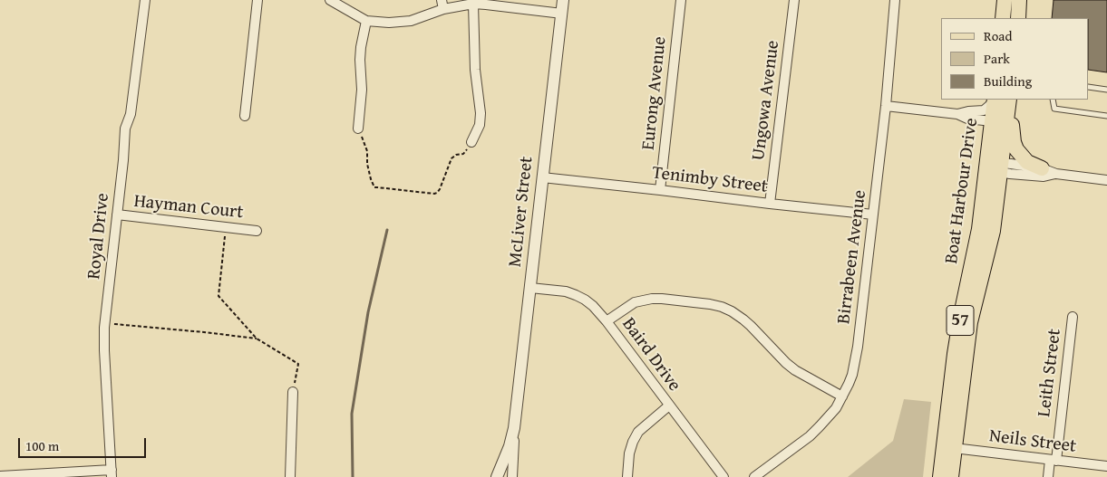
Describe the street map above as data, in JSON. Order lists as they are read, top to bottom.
{
  "streets": {
    "main road": ["Boat Harbour Drive", "57"],
    "street": [
      "Eurong Avenue",
      "Ungowa Avenue",
      "Tenimby Street",
      "Hayman Court",
      "McLiver Street",
      "Royal Drive",
      "Birrabeen Avenue",
      "Baird Drive",
      "Leith Street",
      "Neils Street"
    ]
  },
  "crossings": [
    ["Eurong Avenue", "Tenimby Street"],
    ["Ungowa Avenue", "Tenimby Street"],
    ["Tenimby Street", "McLiver Street"],
    ["Tenimby Street", "Birrabeen Avenue"],
    ["Boat Harbour Drive", "Neils Street"],
    ["Hayman Court", "Royal Drive"],
    ["McLiver Street", "Baird Drive"],
    ["Leith Street", "Neils Street"]
  ],
  "legend": ["Road", "Park", "Building"],
  "scale_bar": "100 m"
}
